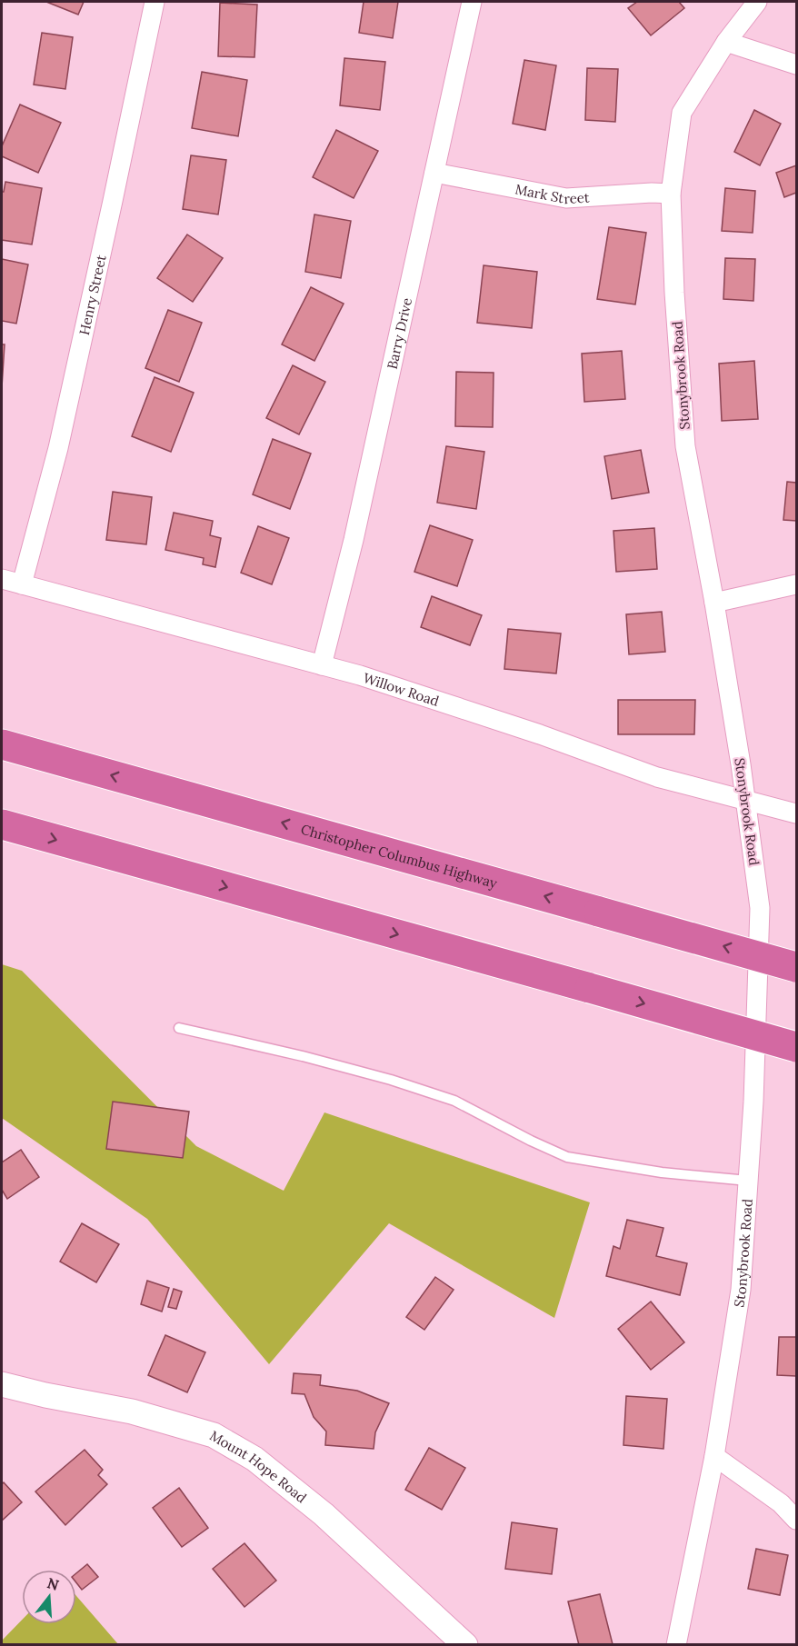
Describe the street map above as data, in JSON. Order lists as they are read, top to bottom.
{
  "streets": {
    "highway": ["Christopher Columbus Highway"],
    "street": [
      "Mark Street",
      "Henry Street",
      "Barry Drive",
      "Stonybrook Road",
      "Willow Road",
      "Mount Hope Road"
    ]
  },
  "crossings": [
    ["Mark Street", "Barry Drive"],
    ["Mark Street", "Stonybrook Road"],
    ["Henry Street", "Willow Road"],
    ["Barry Drive", "Willow Road"],
    ["Stonybrook Road", "Willow Road"]
  ],
  "north": "top"
}
